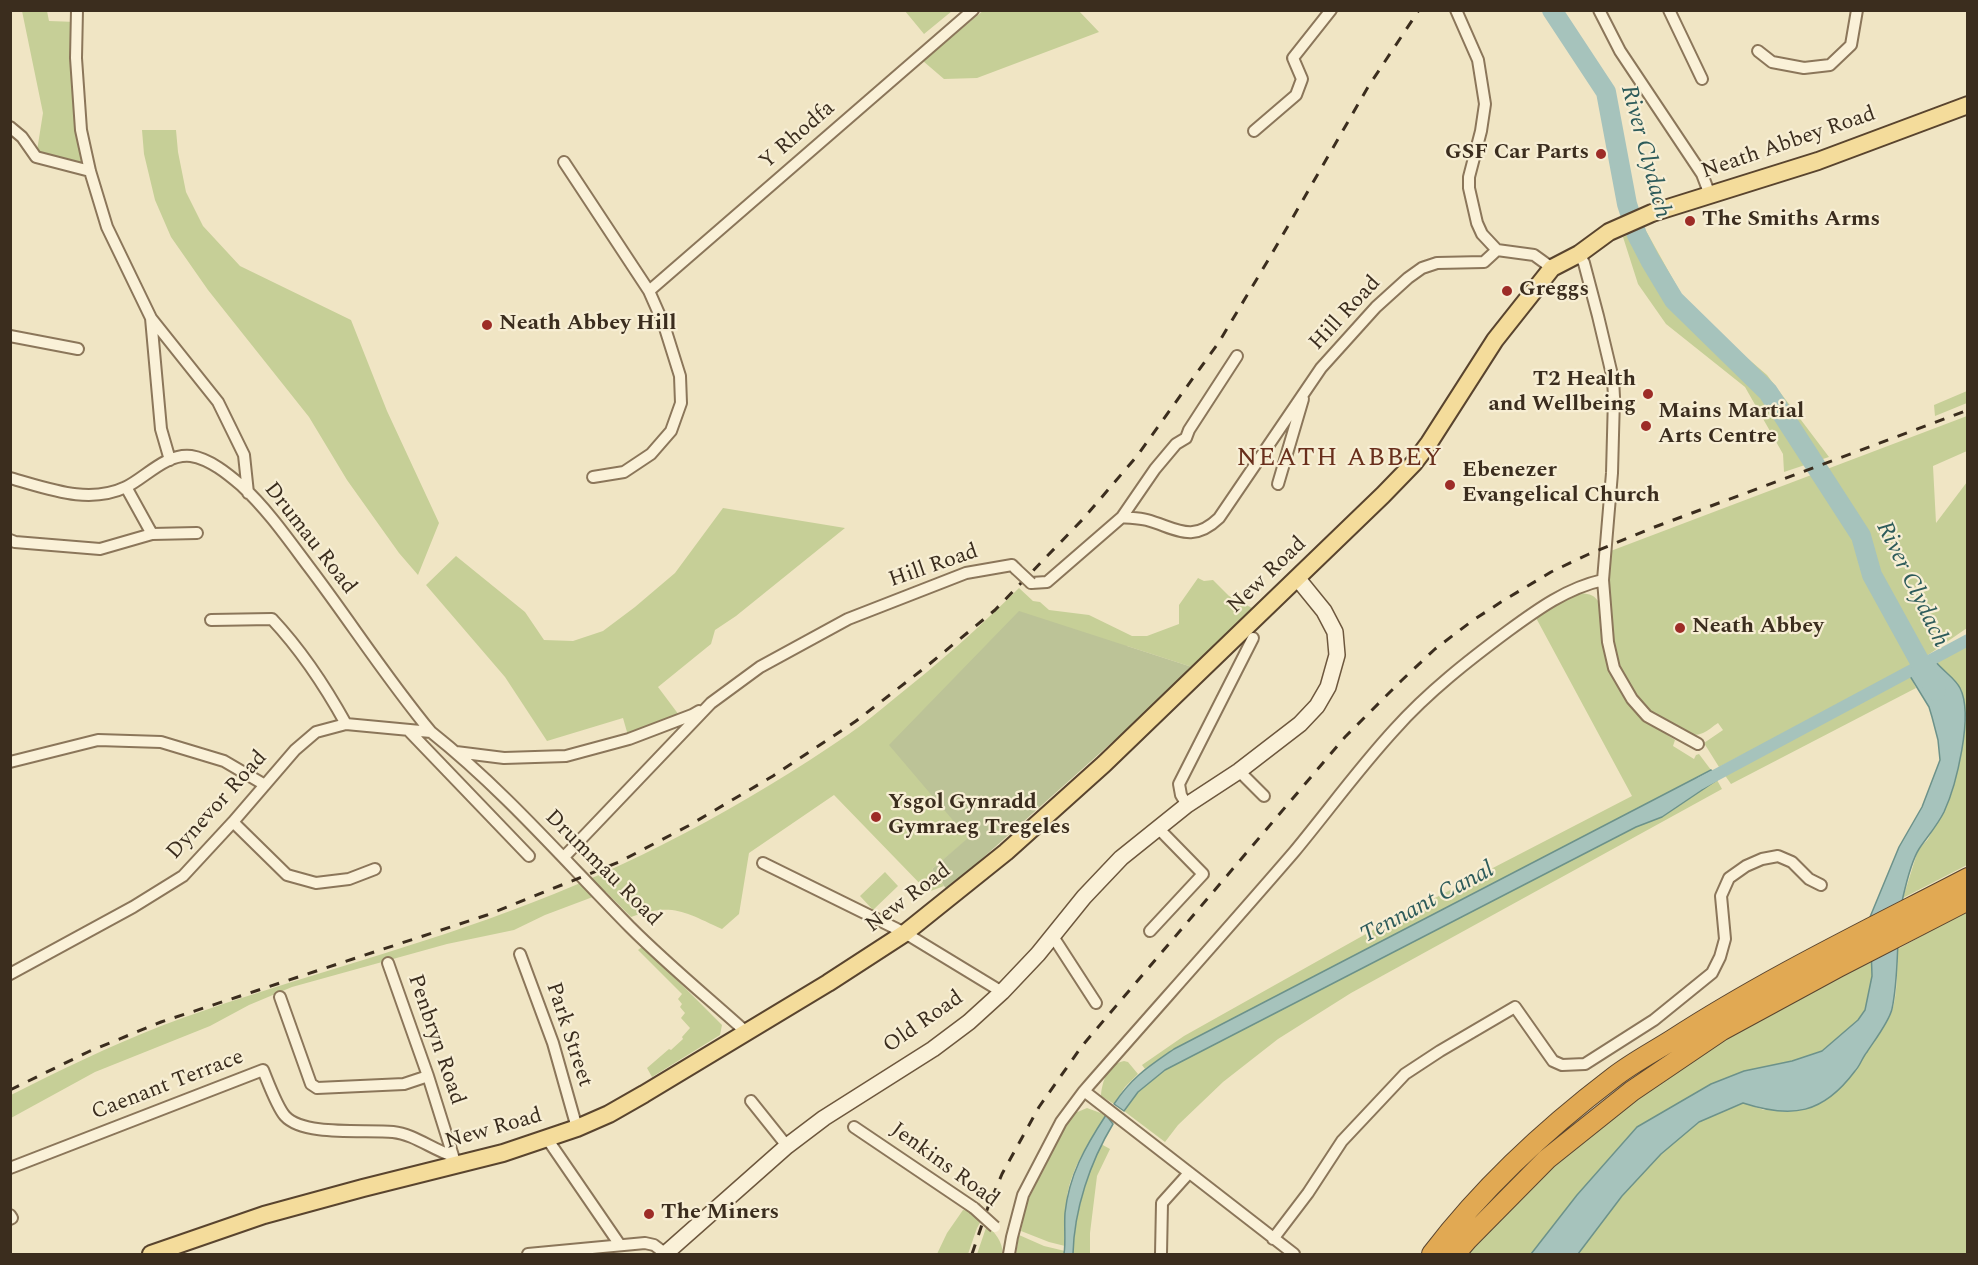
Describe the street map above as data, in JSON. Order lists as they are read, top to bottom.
{
  "streets": {
    "main road": ["Neath Abbey Road", "New Road", "Old Road"],
    "street": [
      "Y Rhodfa",
      "Hill Road",
      "Drumau Road",
      "Dynevor Road",
      "Drummau Road",
      "Park Street",
      "Penbryn Road",
      "Caenant Terrace",
      "Jenkins Road"
    ]
  },
  "crossings": [
    ["Neath Abbey Road", "New Road"],
    ["Hill Road", "Drummau Road"],
    ["Drumau Road", "Dynevor Road"],
    ["Drumau Road", "Drummau Road"],
    ["New Road", "Drummau Road"],
    ["New Road", "Old Road"],
    ["New Road", "Park Street"],
    ["New Road", "Penbryn Road"],
    ["New Road", "Caenant Terrace"],
    ["Dynevor Road", "Drummau Road"],
    ["Penbryn Road", "Caenant Terrace"]
  ],
  "districts": ["NEATH ABBEY"],
  "water": ["River Clydach", "Tennant Canal"],
  "places": [
    "GSF Car Parts",
    "The Smiths Arms",
    "Greggs",
    "Neath Abbey Hill",
    "T2 Health and Wellbeing",
    "Mains Martial Arts Centre",
    "Ebenezer Evangelical Church",
    "Neath Abbey",
    "Ysgol Gynradd Gymraeg Tregeles",
    "The Miners"
  ]
}
